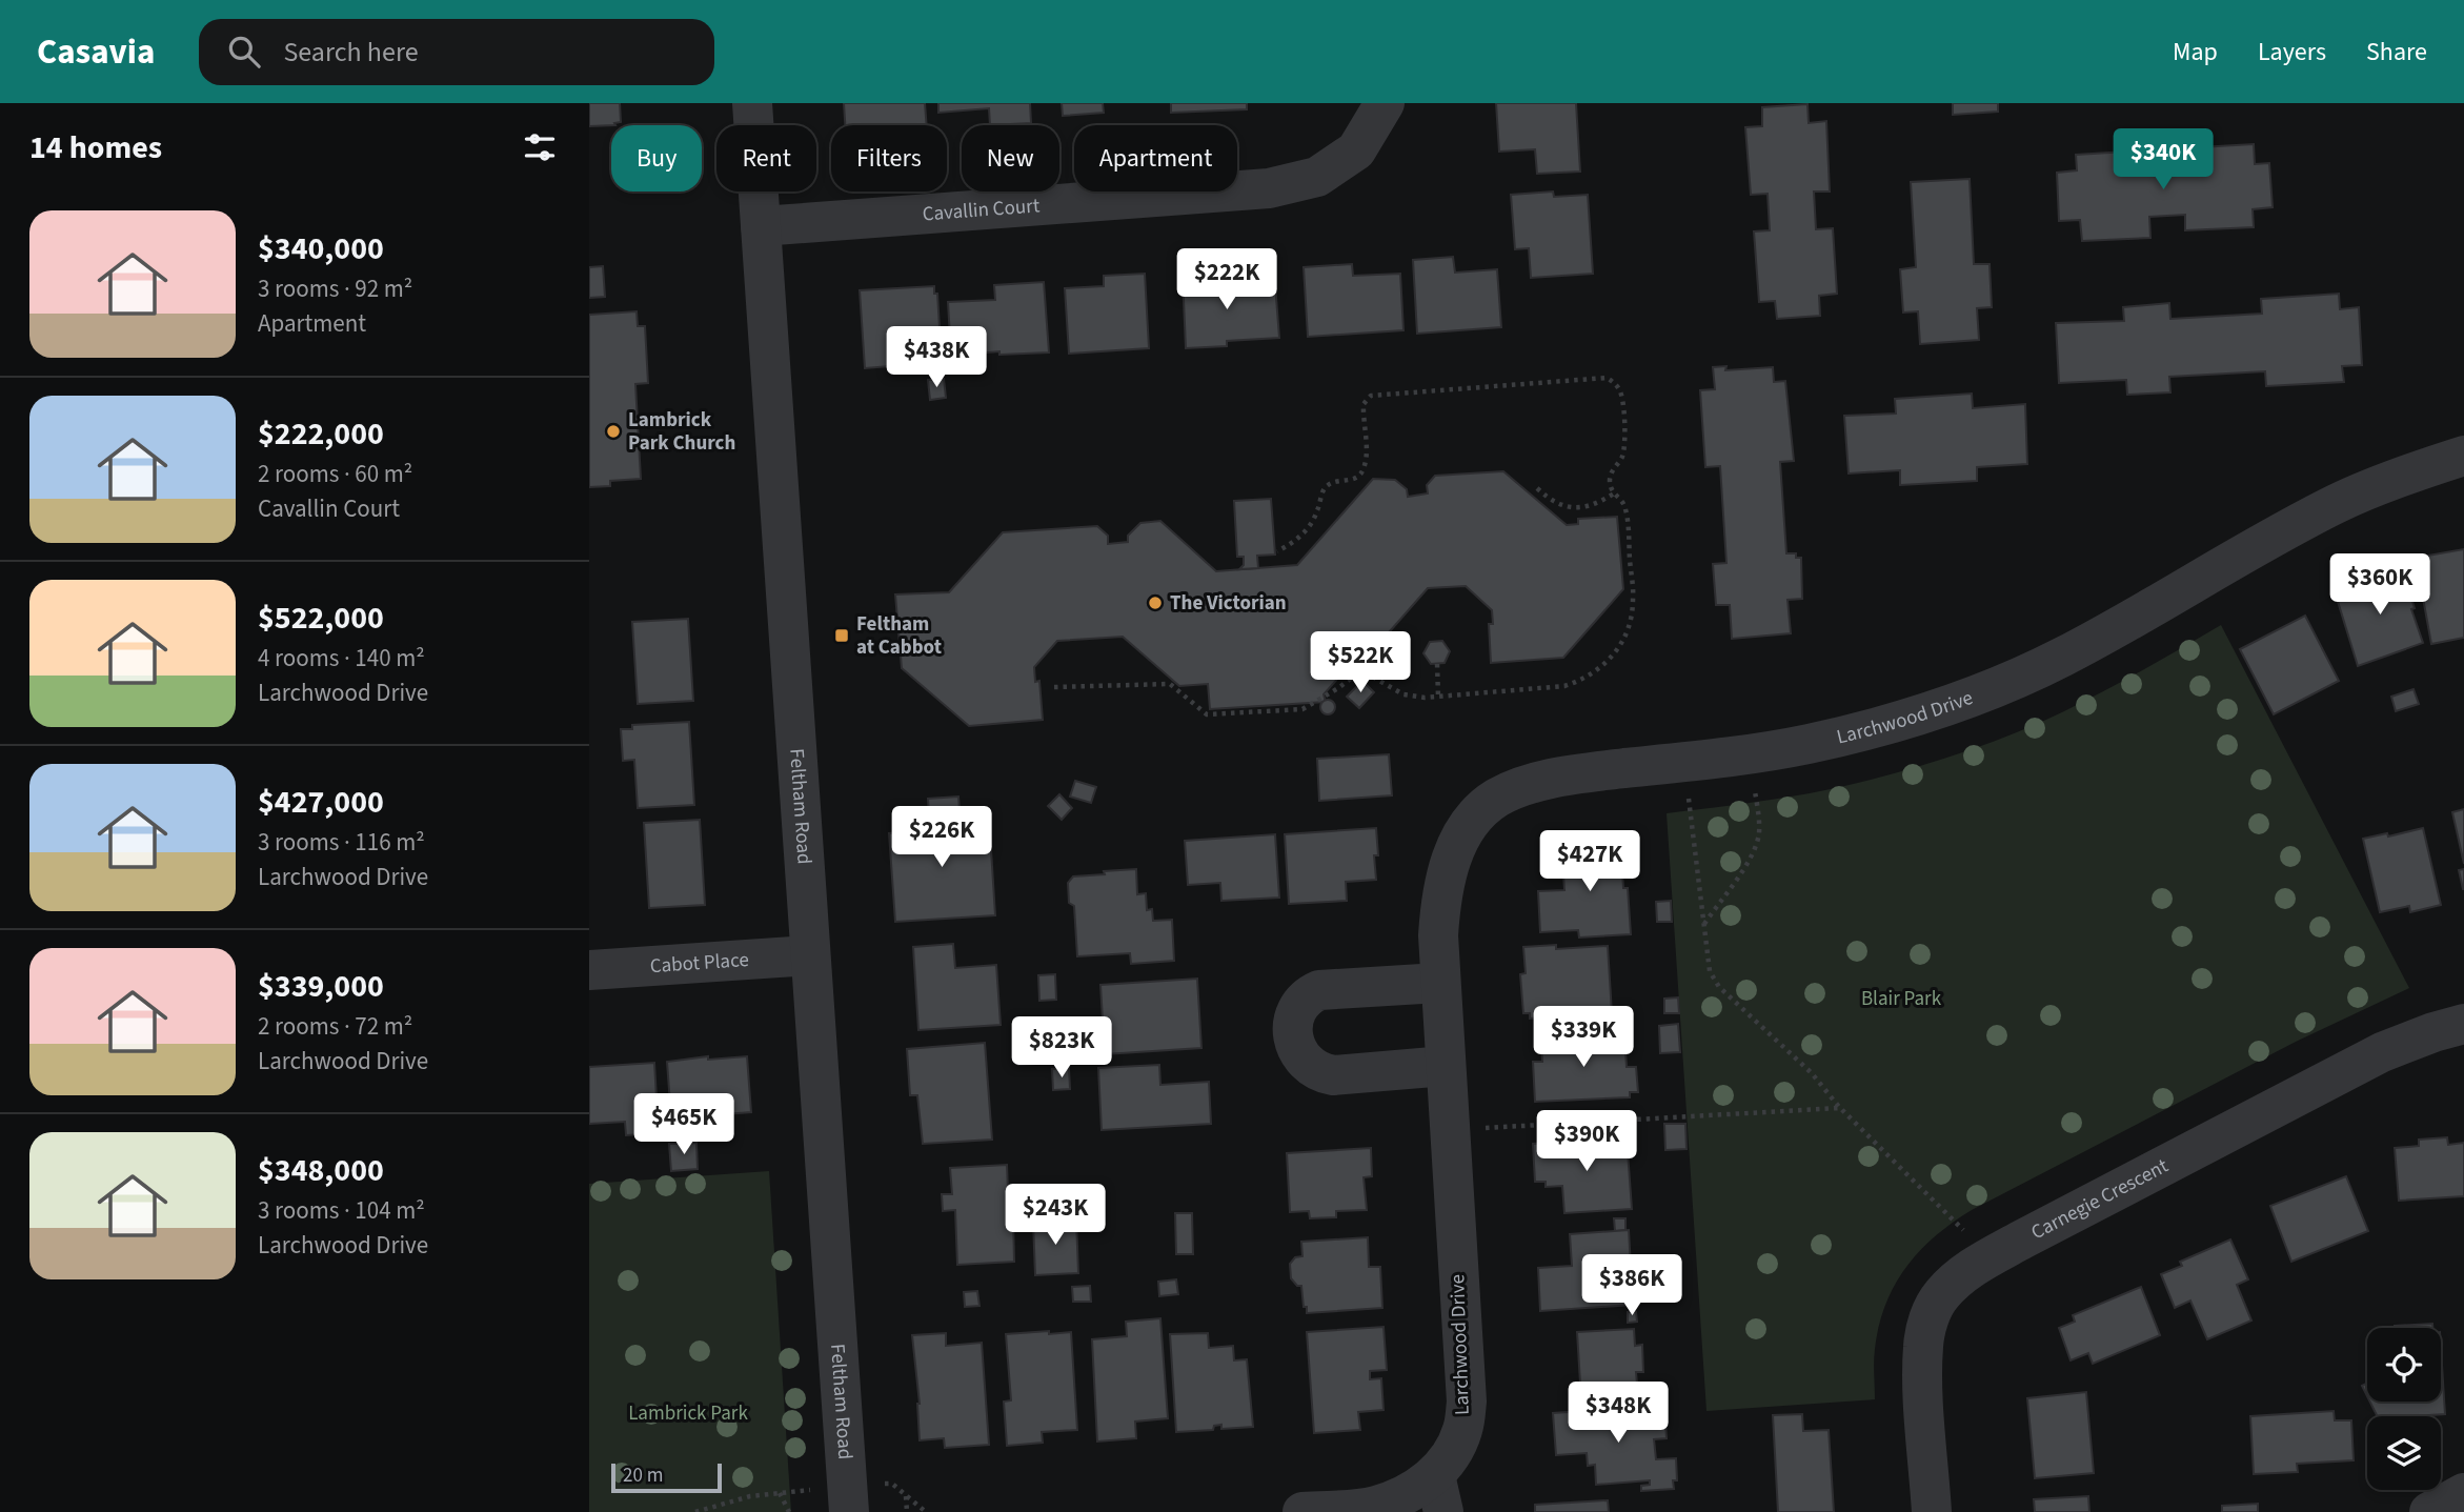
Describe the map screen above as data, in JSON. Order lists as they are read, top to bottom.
{
  "streets": {
    "street": [
      "Cavallin Court",
      "Larchwood Drive",
      "Feltham Road",
      "Cabot Place",
      "Carnegie Crescent"
    ]
  },
  "crossings": [
    ["Cavallin Court", "Feltham Road"],
    ["Feltham Road", "Cabot Place"]
  ],
  "parks": ["Blair Park", "Lambrick Park"],
  "places": {
    "other": ["Lambrick Park Church", "The Victorian"],
    "transit": ["Feltham at Cabbot"]
  },
  "scale_bar": "20 m",
  "page": {
    "header": "Casavia",
    "search": "Search here",
    "nav": ["Map", "Layers", "Share"],
    "heading": "14 homes",
    "chip": [
      "Buy",
      "Rent",
      "Filters",
      "New",
      "Apartment"
    ],
    "price": [
      "$340K",
      "$222K",
      "$438K",
      "$360K",
      "$522K",
      "$226K",
      "$427K",
      "$339K",
      "$823K",
      "$465K",
      "$390K",
      "$243K",
      "$386K",
      "$348K"
    ],
    "list": [
      {
        "name": "$340,000",
        "note": "3 rooms · 92 m² · Apartment"
      },
      {
        "name": "$222,000",
        "note": "2 rooms · 60 m² · Cavallin Court"
      },
      {
        "name": "$522,000",
        "note": "4 rooms · 140 m² · Larchwood Drive"
      },
      {
        "name": "$427,000",
        "note": "3 rooms · 116 m² · Larchwood Drive"
      },
      {
        "name": "$339,000",
        "note": "2 rooms · 72 m² · Larchwood Drive"
      },
      {
        "name": "$348,000",
        "note": "3 rooms · 104 m² · Larchwood Drive"
      }
    ],
    "scale": "20 m"
  }
}
